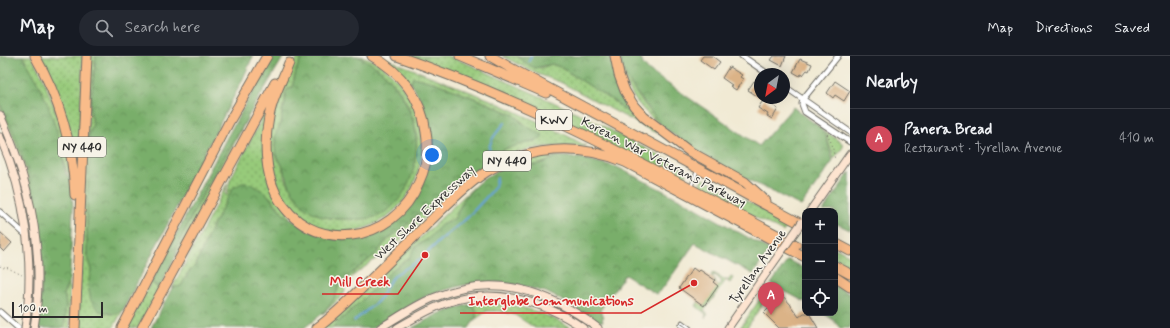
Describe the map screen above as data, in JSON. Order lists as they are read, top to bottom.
{
  "streets": {
    "highway": [
      "KWV",
      "NY 440",
      "Korean War Veterans Parkway",
      "West Shore Expressway"
    ],
    "street": ["Tyrellan Avenue"]
  },
  "places": ["Mill Creek", "Interglobe Communications"],
  "scale_bar": "100 m",
  "north": "bottom left",
  "page": {
    "header": "Map",
    "search": "Search here",
    "nav": ["Map", "Directions", "Saved"],
    "heading": "Nearby",
    "list": [
      {
        "mark": "A",
        "name": "Panera Bread",
        "note": "Restaurant · Tyrellan Avenue",
        "value": "410 m"
      }
    ],
    "map_buttons": ["+", "−"],
    "pins": "A",
    "scale": "100 m"
  }
}
